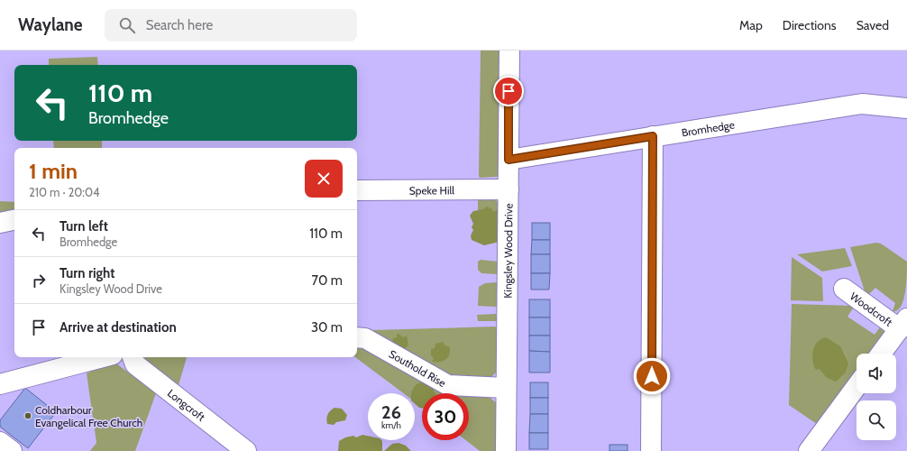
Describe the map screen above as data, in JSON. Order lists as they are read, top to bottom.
{
  "streets": {
    "street": [
      "Bromhedge",
      "Speke Hill",
      "Kingsley Wood Drive",
      "Woodcroft",
      "Southold Rise",
      "Longcroft"
    ]
  },
  "crossings": [
    ["Bromhedge", "Kingsley Wood Drive"],
    ["Speke Hill", "Kingsley Wood Drive"],
    ["Kingsley Wood Drive", "Southold Rise"]
  ],
  "places": ["Coldharbour Evangelical Free Church"],
  "page": {
    "header": "Waylane",
    "search": "Search here",
    "nav": ["Map", "Directions", "Saved"],
    "turn": ["110 m", "Bromhedge"],
    "heading": ["1 min", "210 m · 20:04"],
    "list": [
      {
        "name": "Turn left",
        "note": "Bromhedge",
        "value": "110 m"
      },
      {
        "name": "Turn right",
        "note": "Kingsley Wood Drive",
        "value": "70 m"
      },
      {
        "name": "Arrive at destination",
        "value": "30 m"
      }
    ],
    "speed": "26 km/h",
    "limit": "30"
  }
}
